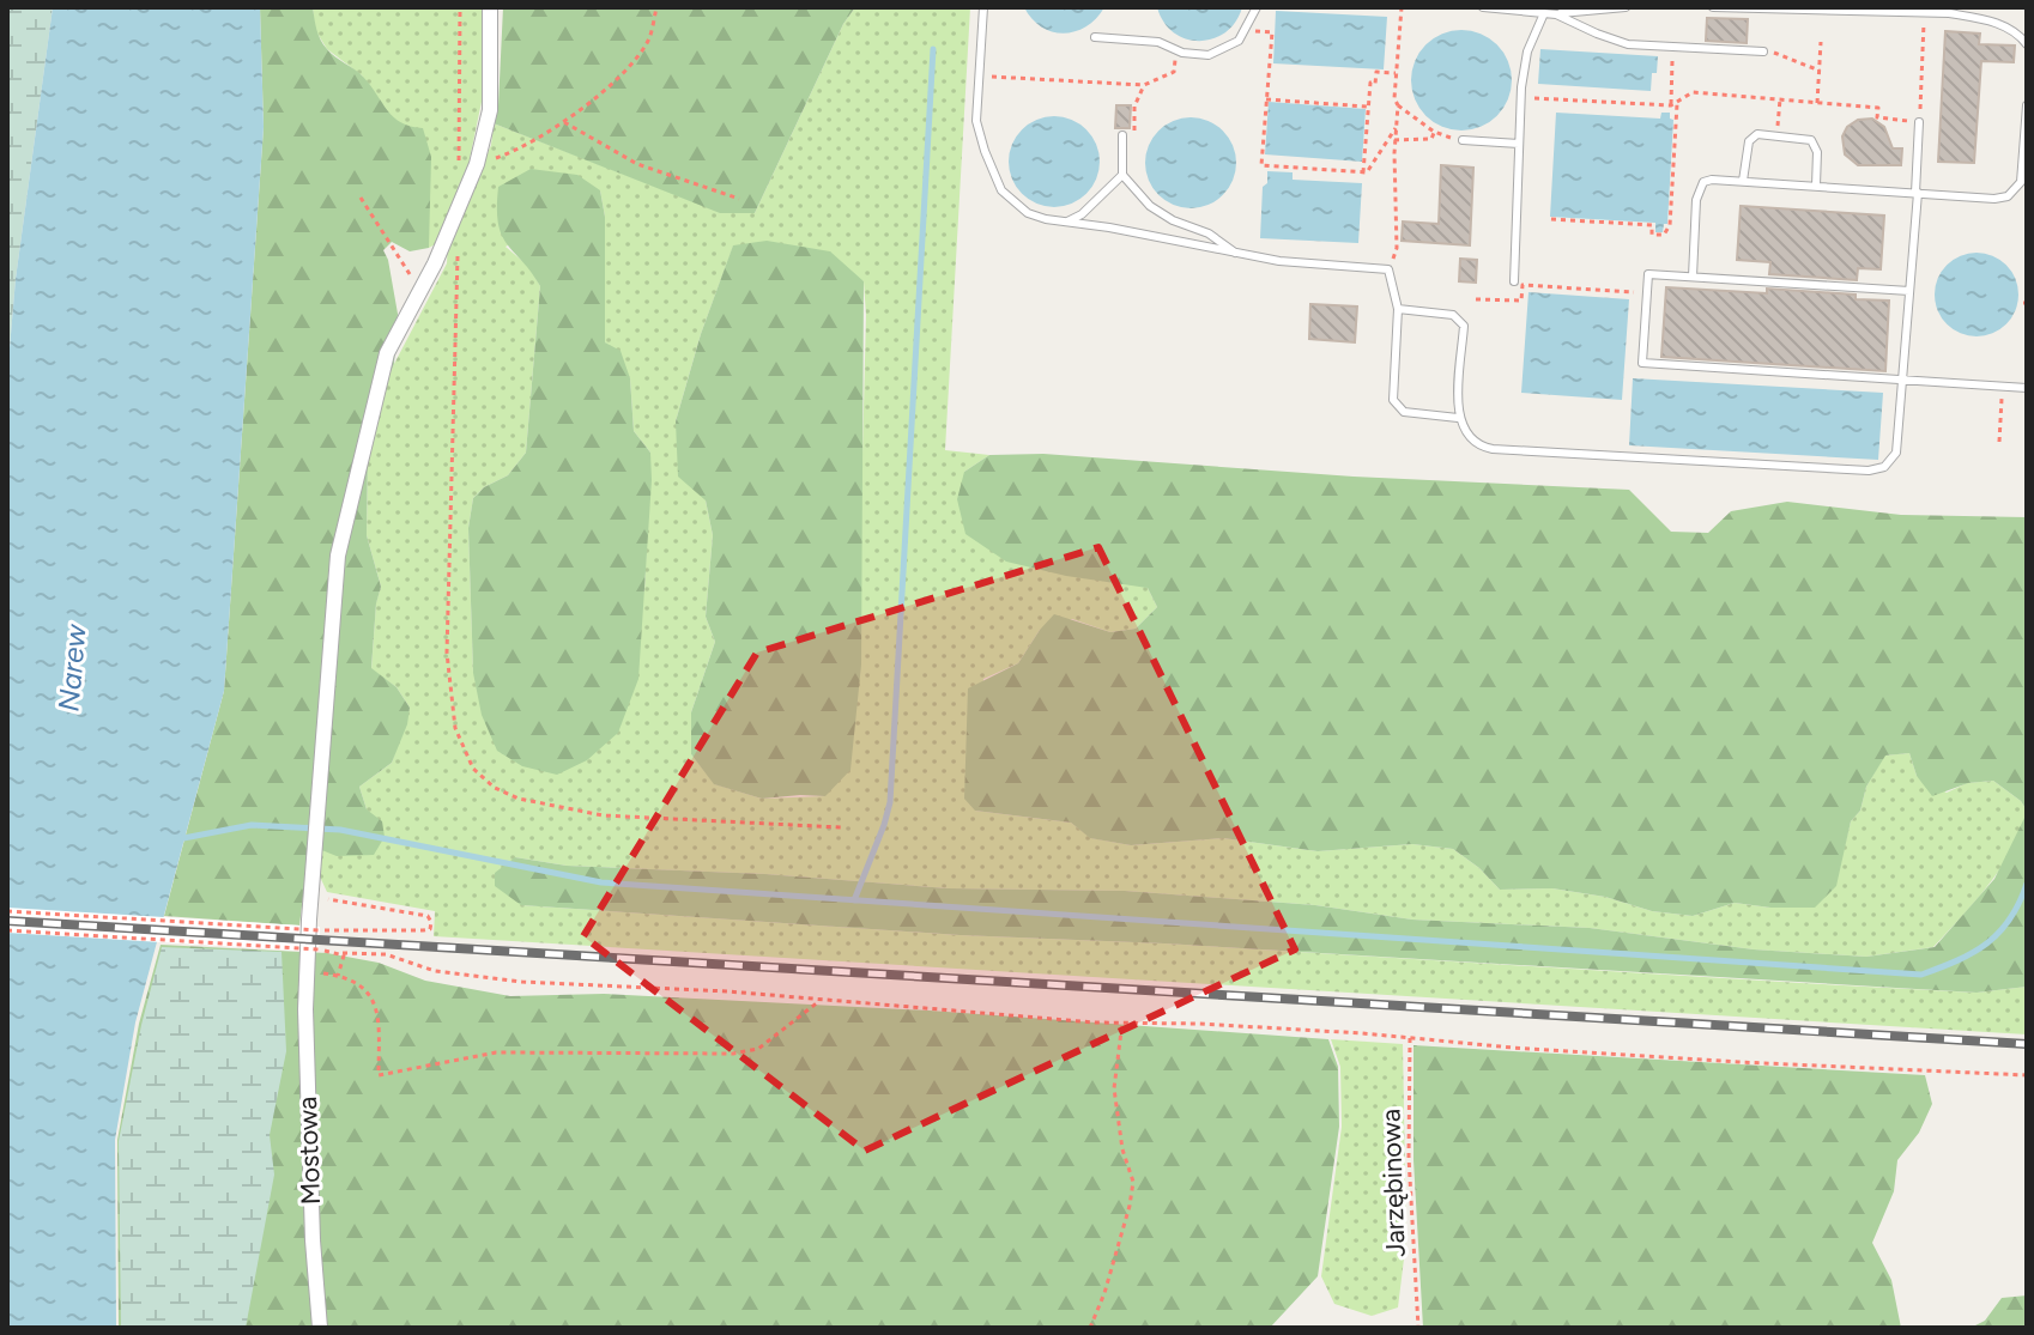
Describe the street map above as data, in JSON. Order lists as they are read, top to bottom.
{
  "streets": {
    "street": ["Mostowa"],
    "path": ["Jarzębinowa"]
  },
  "water": ["Narew"]
}
